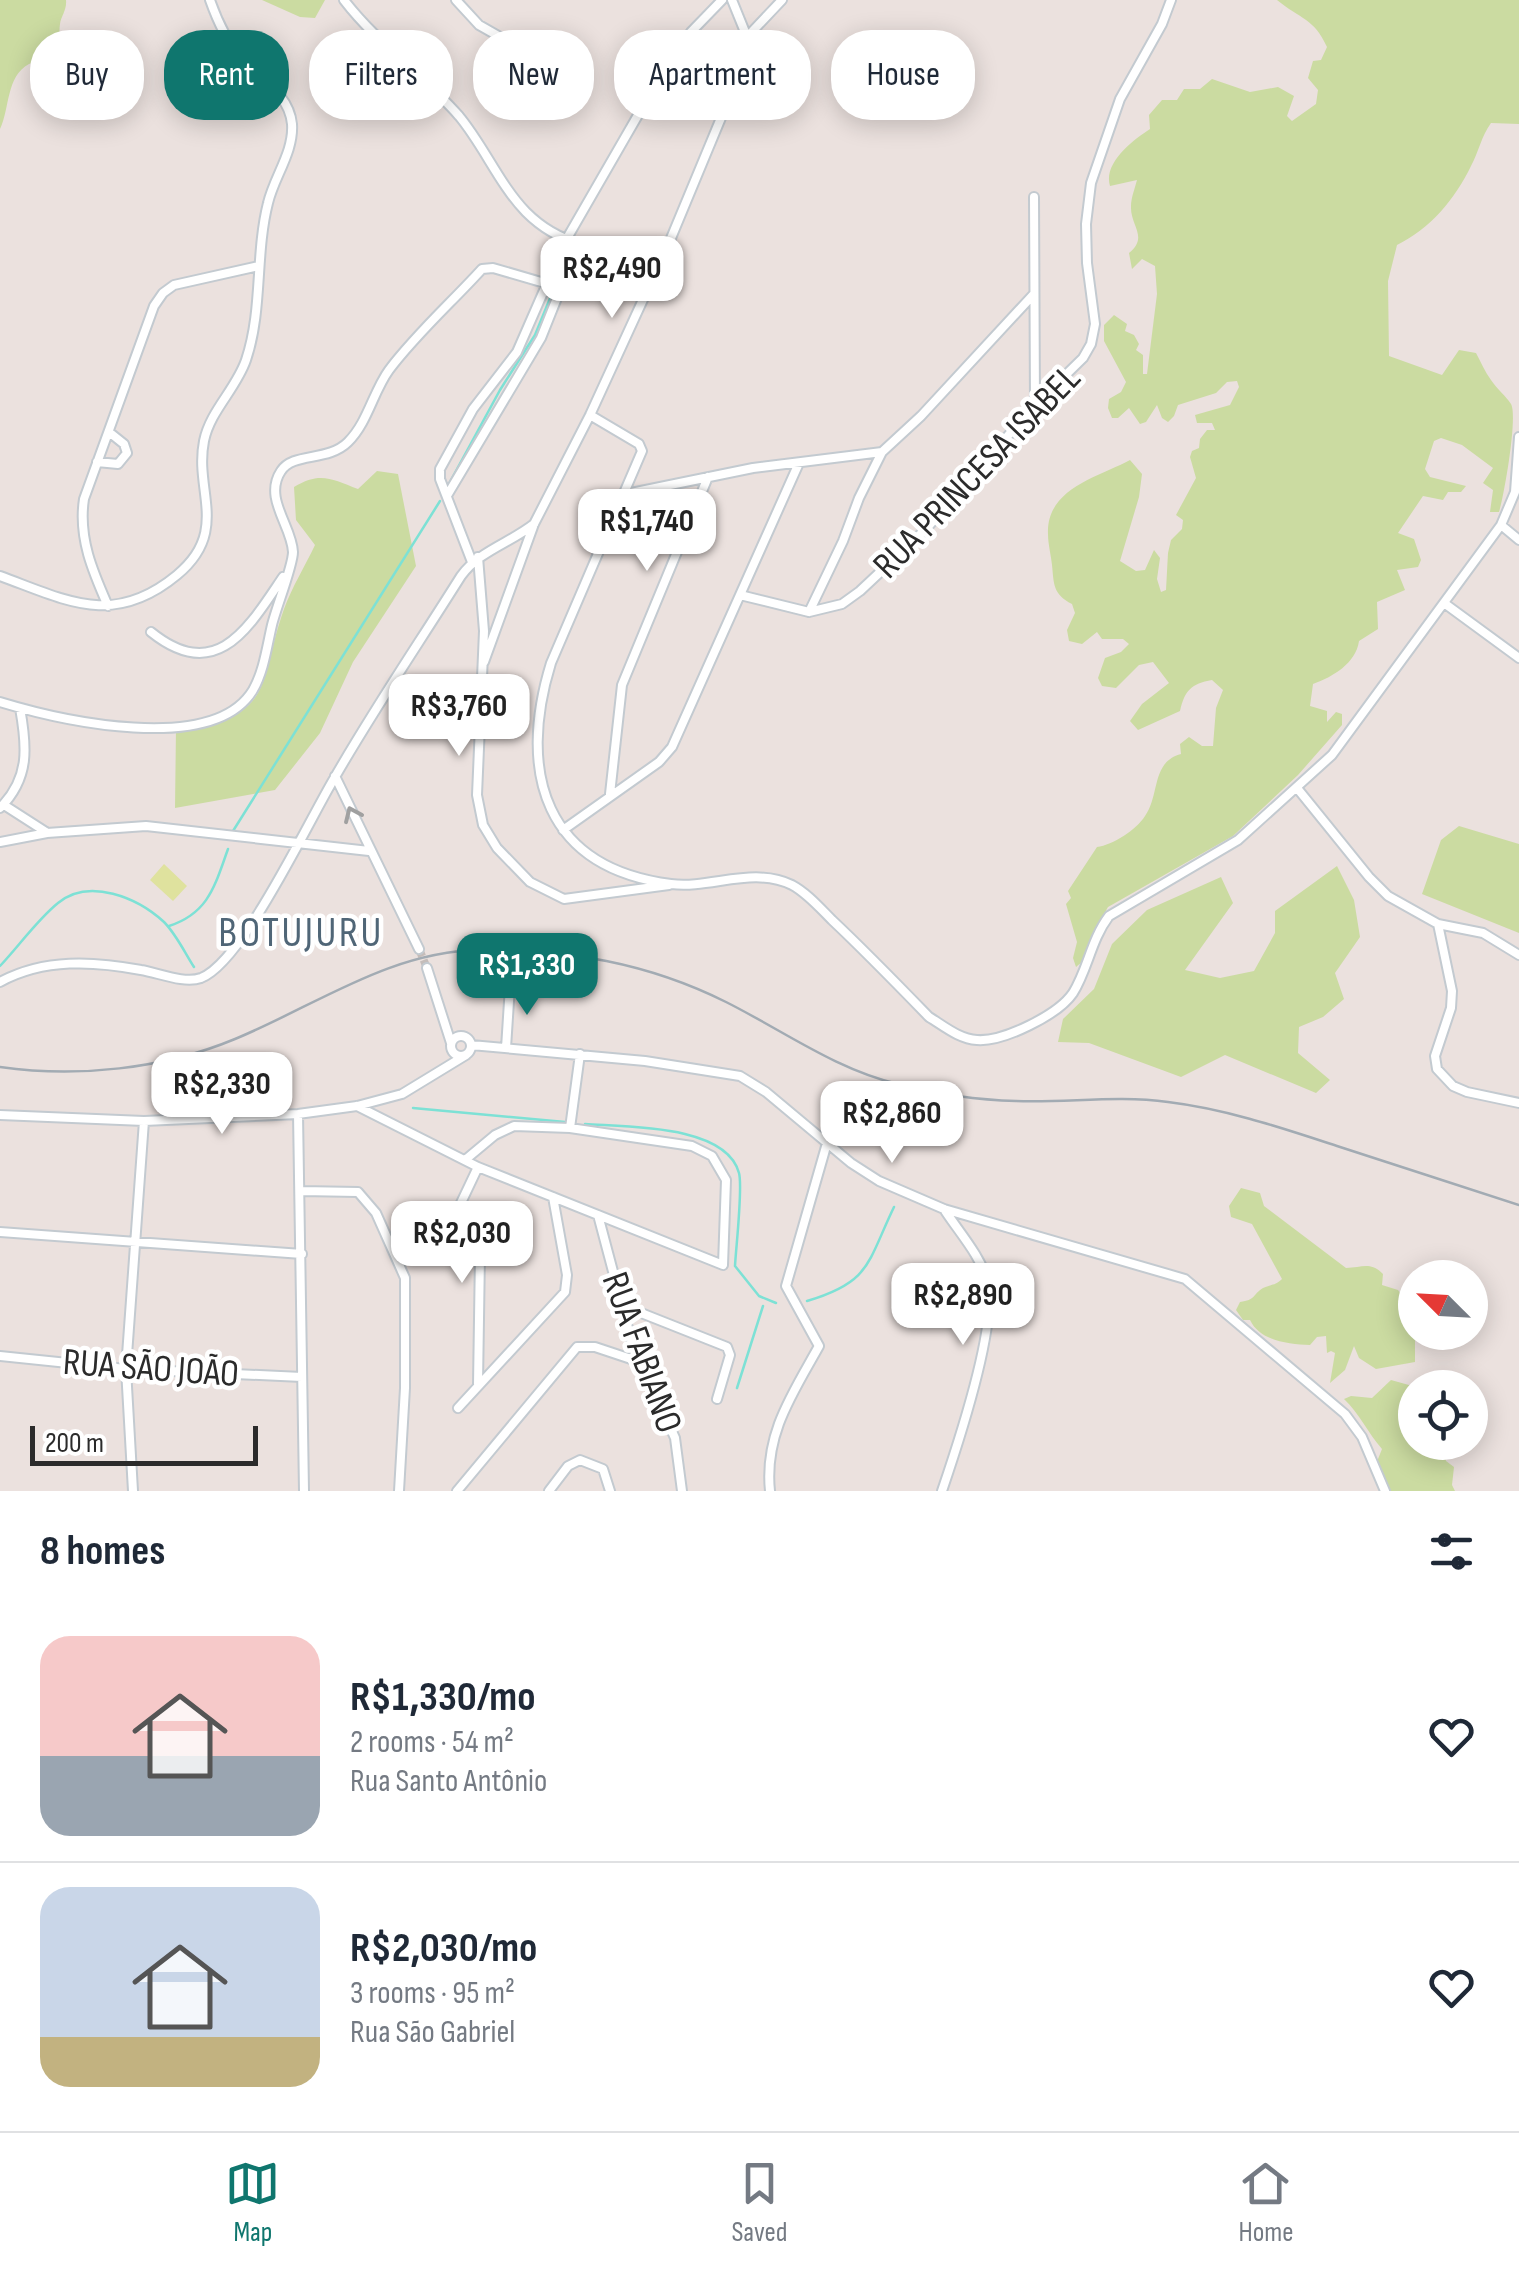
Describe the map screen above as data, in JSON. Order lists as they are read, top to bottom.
{
  "streets": {
    "street": ["RUA PRINCESA ISABEL", "RUA FABIANO", "RUA SÃO JOÃO"]
  },
  "districts": ["BOTUJURU"],
  "scale_bar": "200 m",
  "north": "top left",
  "page": {
    "chip": [
      "Buy",
      "Rent",
      "Filters",
      "New",
      "Apartment",
      "House"
    ],
    "price": [
      "R$2,490",
      "R$1,740",
      "R$3,760",
      "R$1,330",
      "R$2,330",
      "R$2,860",
      "R$2,030",
      "R$2,890"
    ],
    "scale": "200 m",
    "heading": "8 homes",
    "list": [
      {
        "name": "R$1,330/mo",
        "note": "2 rooms · 54 m² · Rua Santo Antônio"
      },
      {
        "name": "R$2,030/mo",
        "note": "3 rooms · 95 m² · Rua São Gabriel"
      }
    ],
    "tabs": ["Map", "Saved", "Home"]
  }
}
